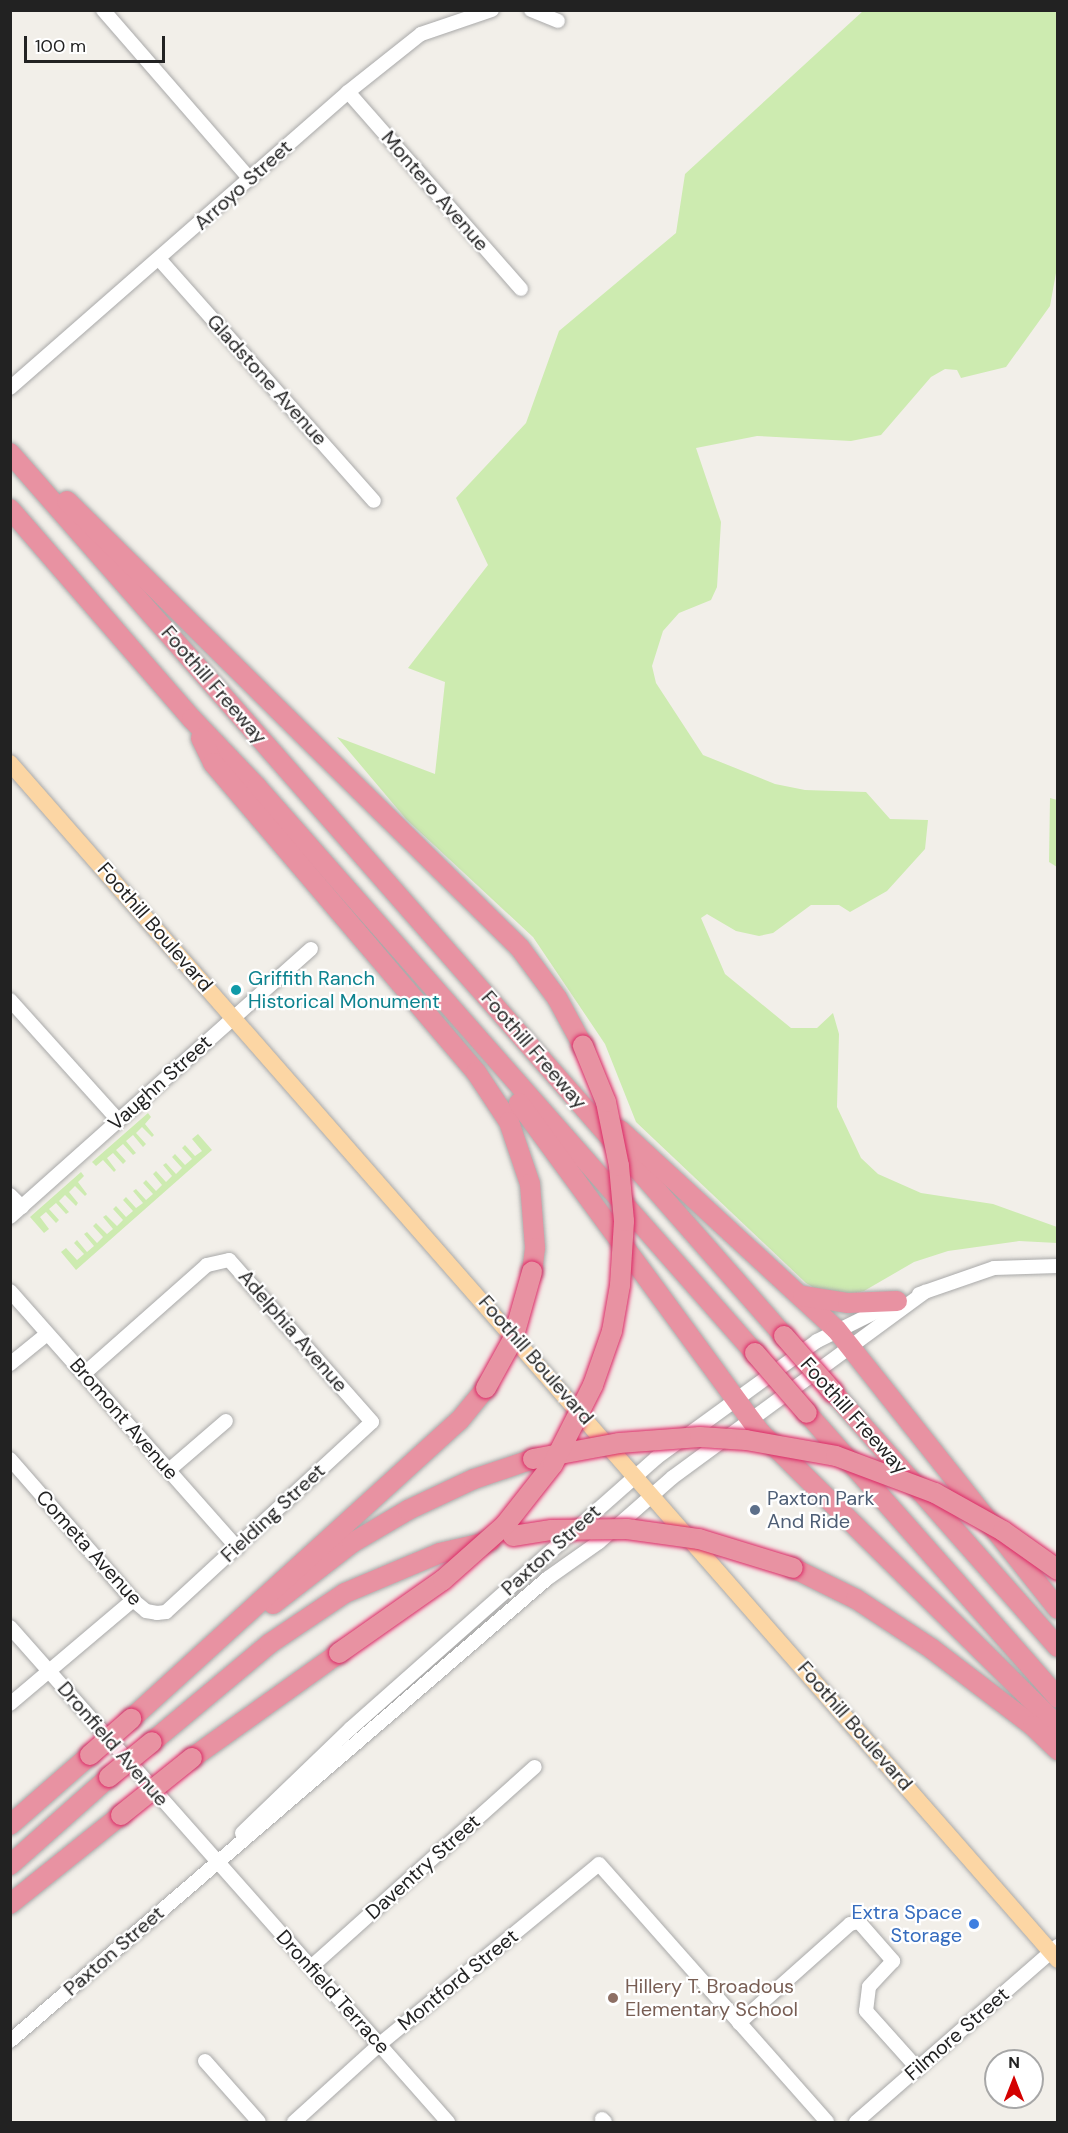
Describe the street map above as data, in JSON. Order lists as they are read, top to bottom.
{
  "streets": {
    "highway": ["Foothill Freeway"],
    "main road": ["Foothill Boulevard"],
    "street": [
      "Arroyo Street",
      "Montero Avenue",
      "Gladstone Avenue",
      "Vaughn Street",
      "Adelphia Avenue",
      "Bromont Avenue",
      "Fielding Street",
      "Cometa Avenue",
      "Paxton Street",
      "Dronfield Avenue",
      "Daventry Street",
      "Montford Street",
      "Dronfield Terrace",
      "Filmore Street"
    ]
  },
  "crossings": [
    ["Arroyo Street", "Montero Avenue"],
    ["Arroyo Street", "Gladstone Avenue"],
    ["Foothill Boulevard", "Vaughn Street"],
    ["Foothill Boulevard", "Paxton Street"],
    ["Foothill Boulevard", "Filmore Street"],
    ["Adelphia Avenue", "Bromont Avenue"],
    ["Adelphia Avenue", "Fielding Street"],
    ["Bromont Avenue", "Fielding Street"],
    ["Fielding Street", "Cometa Avenue"],
    ["Paxton Street", "Dronfield Avenue"],
    ["Paxton Street", "Dronfield Terrace"],
    ["Dronfield Avenue", "Dronfield Terrace"],
    ["Daventry Street", "Dronfield Terrace"],
    ["Montford Street", "Dronfield Terrace"]
  ],
  "places": [
    "Griffith Ranch Historical Monument",
    "Paxton Park And Ride",
    "Extra Space Storage",
    "Hillery T. Broadous Elementary School"
  ],
  "scale_bar": "100 m",
  "north": "top"
}
